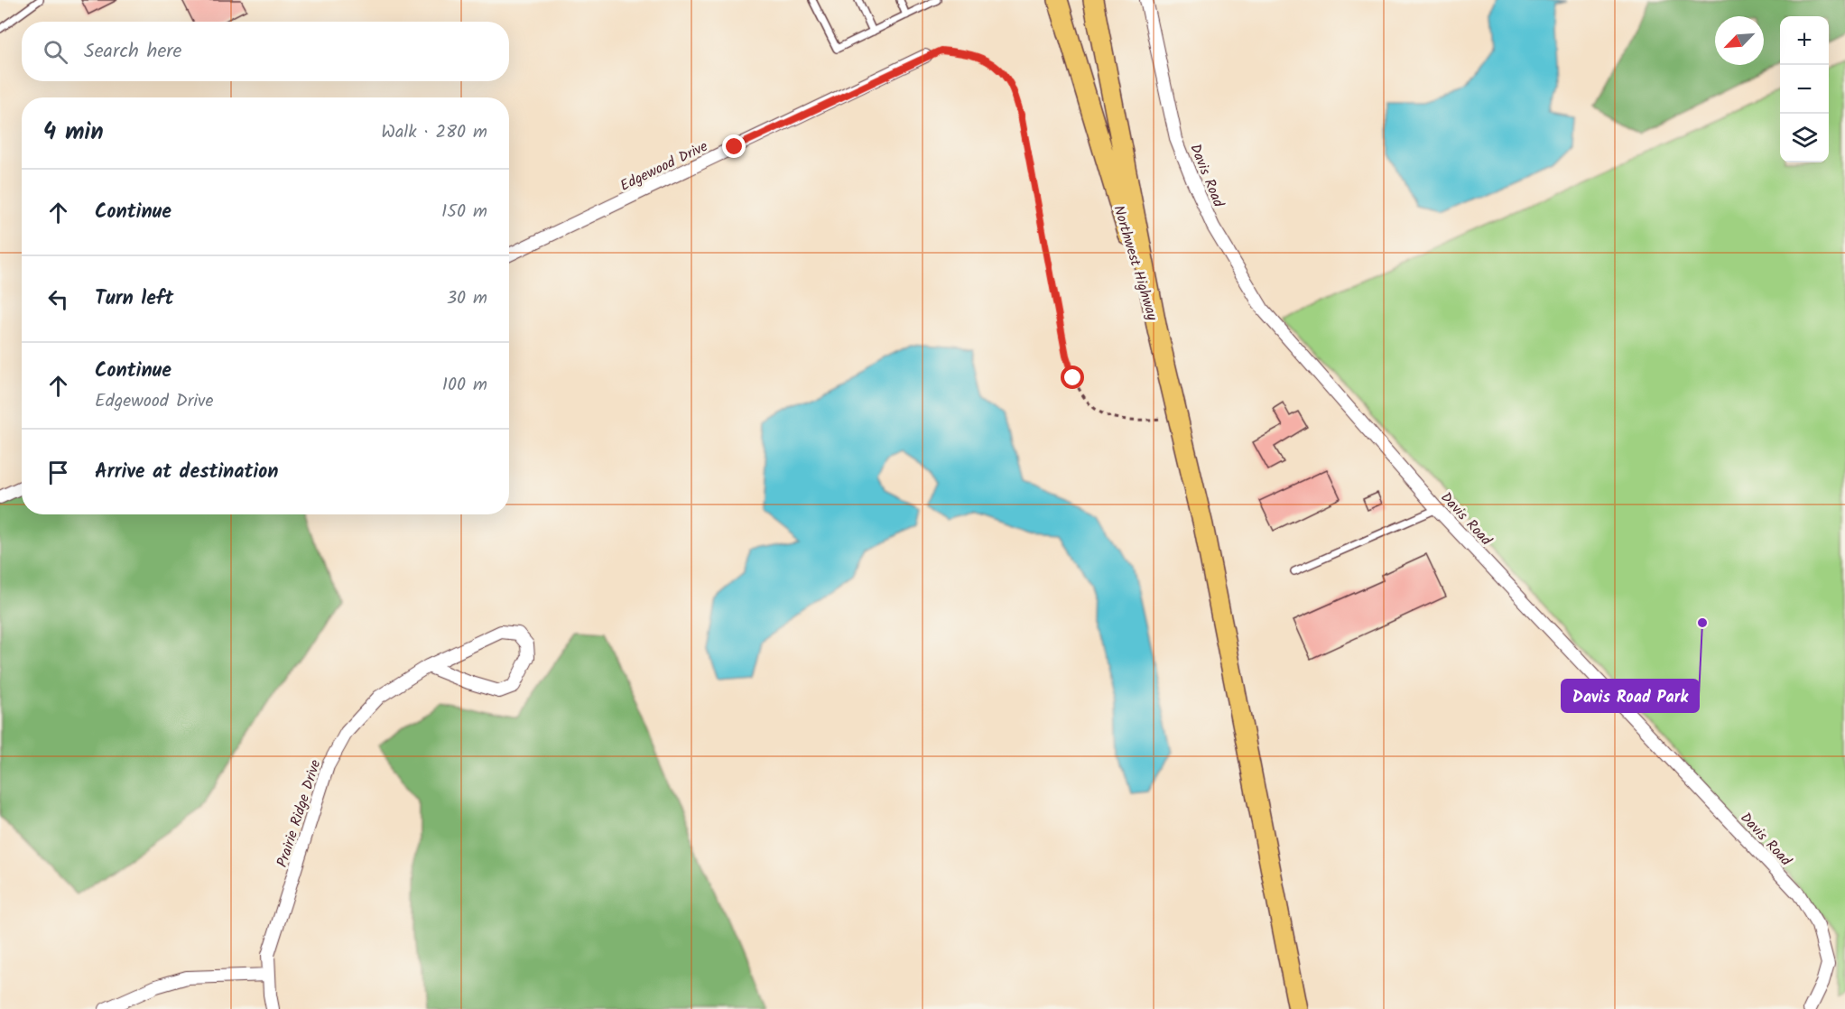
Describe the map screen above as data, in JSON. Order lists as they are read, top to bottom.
{
  "streets": {
    "main road": ["Northwest Highway"],
    "street": ["Edgewood Drive", "Davis Road", "Prairie Ridge Drive"]
  },
  "places": ["Davis Road Park"],
  "north": "bottom left",
  "page": {
    "map_buttons": ["+", "−"],
    "search": "Search here",
    "heading": ["4 min", "Walk · 280 m"],
    "list": [
      ["Continue", "150 m"],
      ["Turn left", "30 m"],
      ["Continue", "Edgewood Drive", "100 m"],
      "Arrive at destination"
    ]
  }
}
